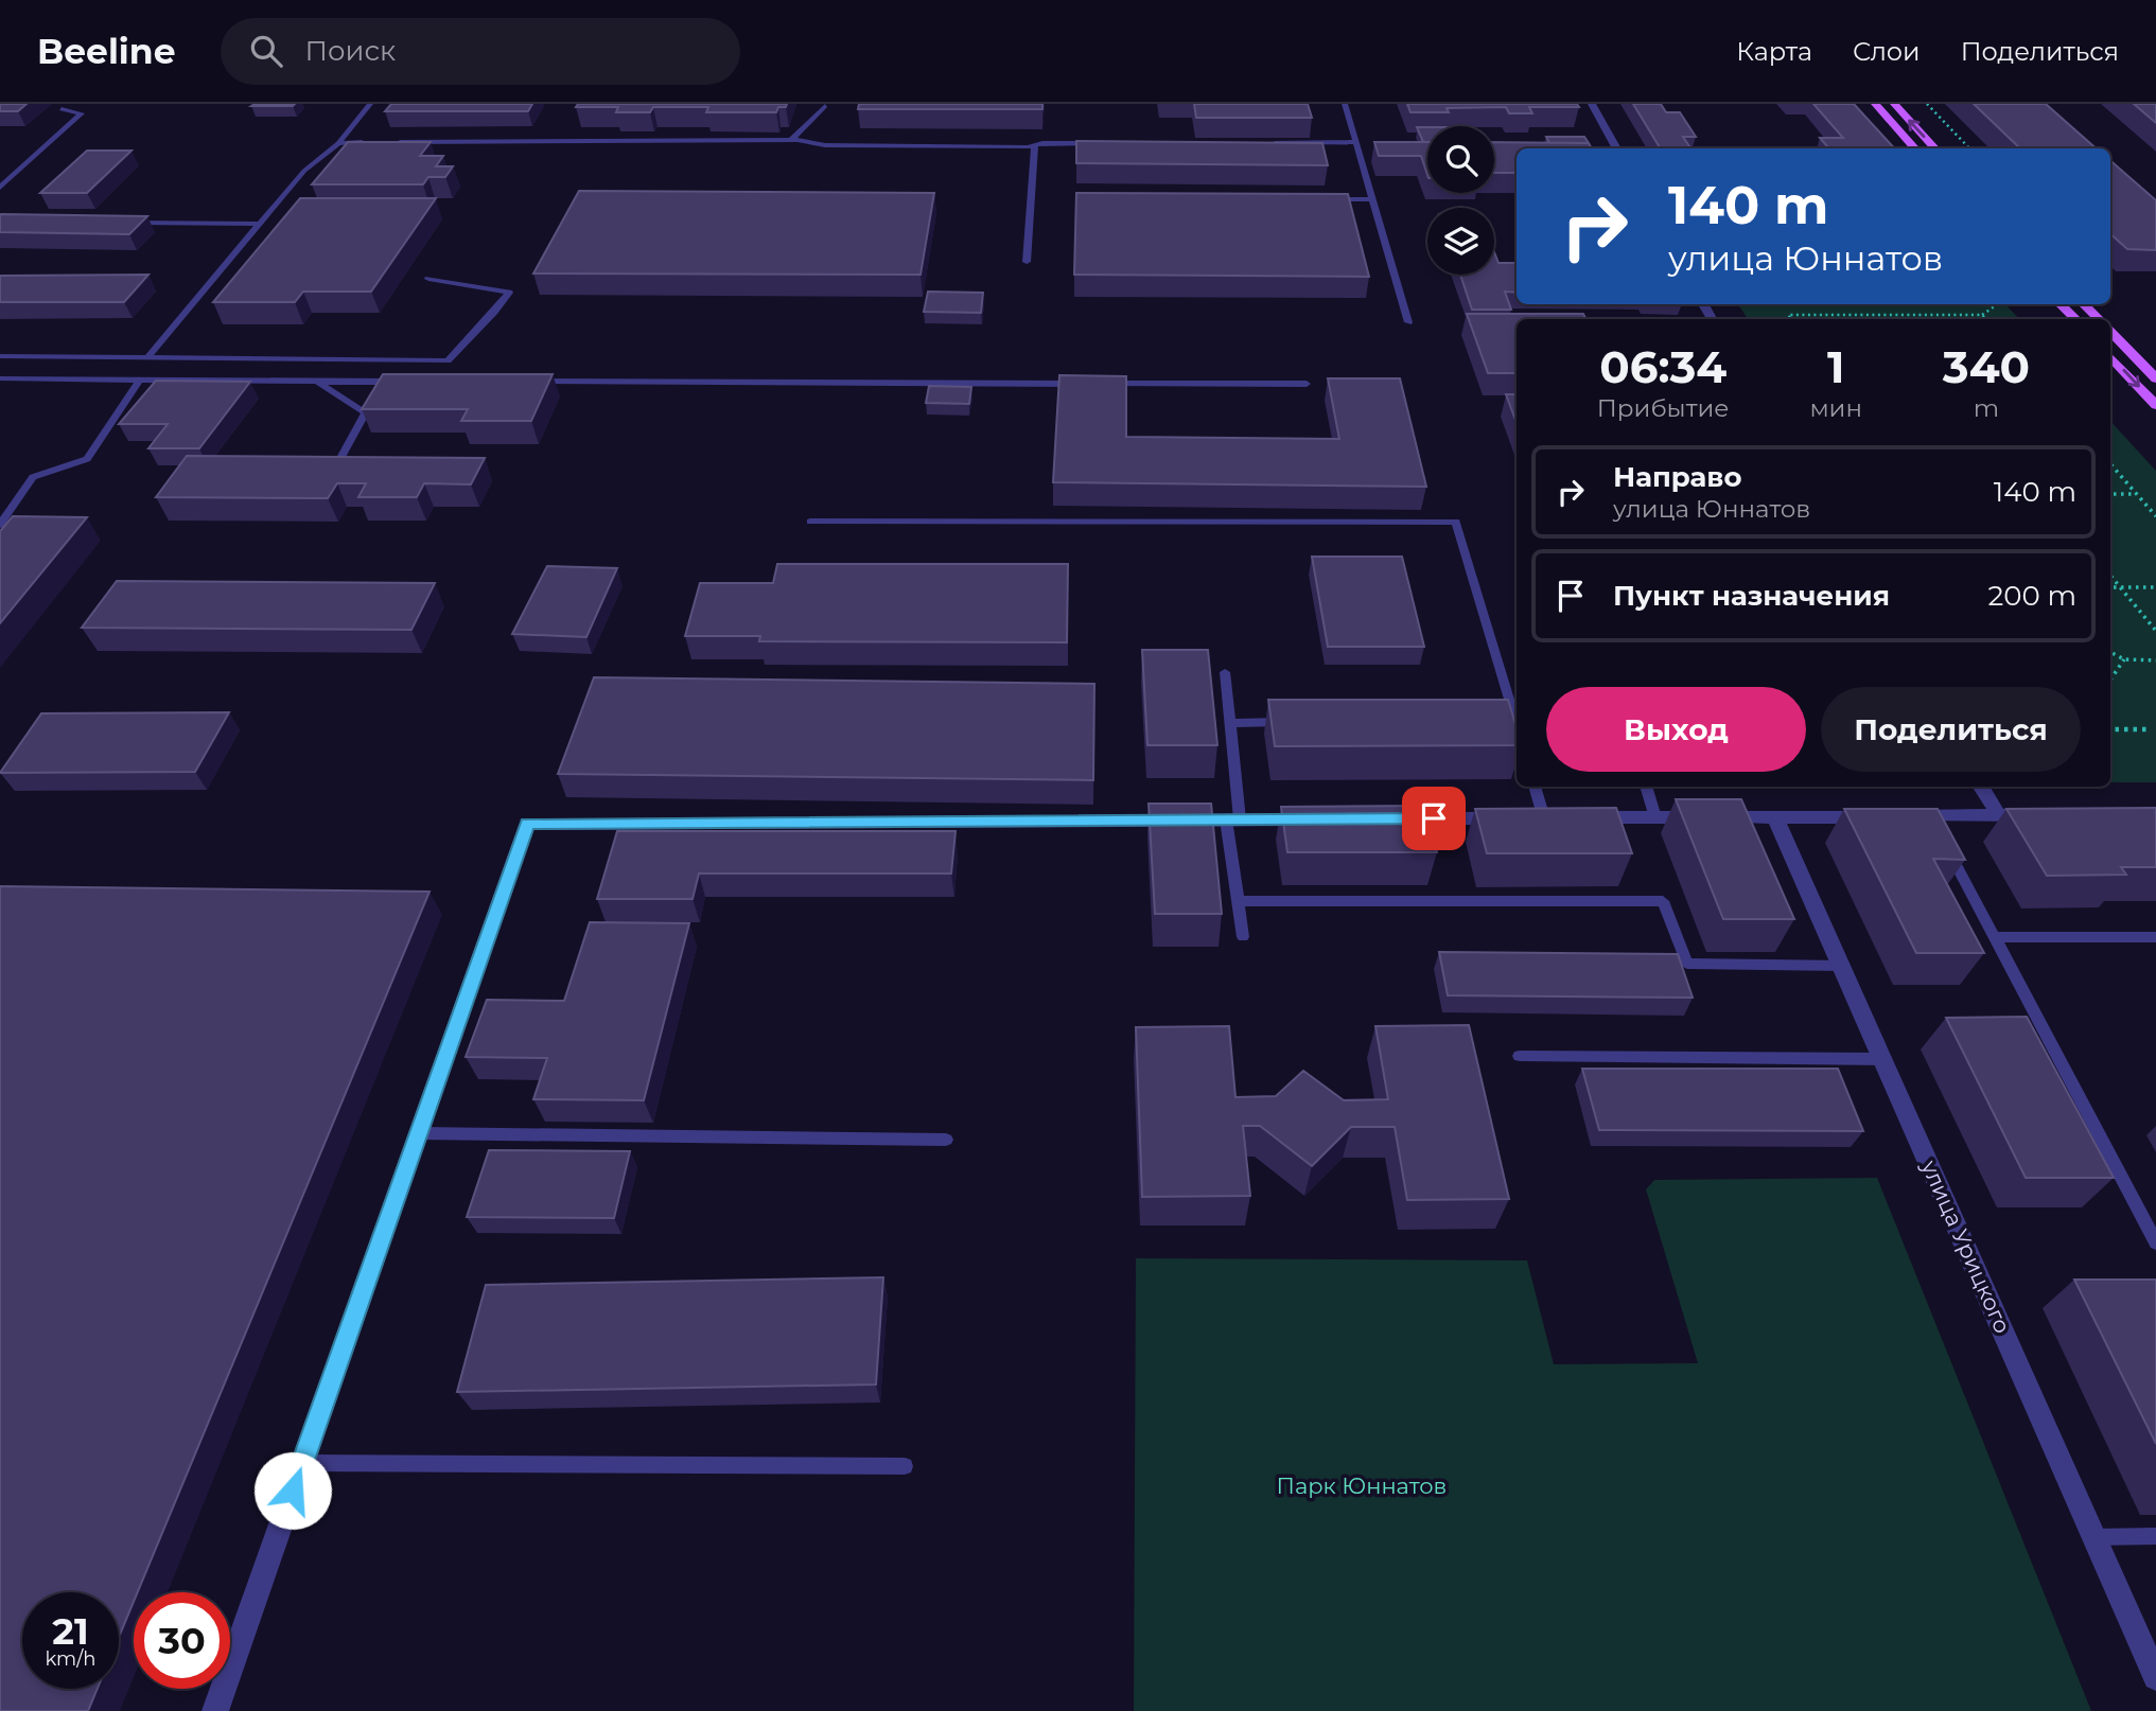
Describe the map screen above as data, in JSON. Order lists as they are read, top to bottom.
{
  "streets": {
    "street": ["улица Урицкого"]
  },
  "parks": ["Парк Юннатов"],
  "page": {
    "header": "Beeline",
    "search": "Поиск",
    "nav": ["Карта", "Слои", "Поделиться"],
    "turn": ["140 m", "улица Юннатов"],
    "eta": [
      "06:34",
      "Прибытие",
      "1",
      "мин",
      "340",
      "m"
    ],
    "list": [
      {
        "name": "Направо",
        "note": "улица Юннатов",
        "value": "140 m"
      },
      {
        "name": "Пункт назначения",
        "value": "200 m"
      }
    ],
    "buttons": ["Выход", "Поделиться"],
    "speed": "21 km/h",
    "limit": "30"
  }
}
